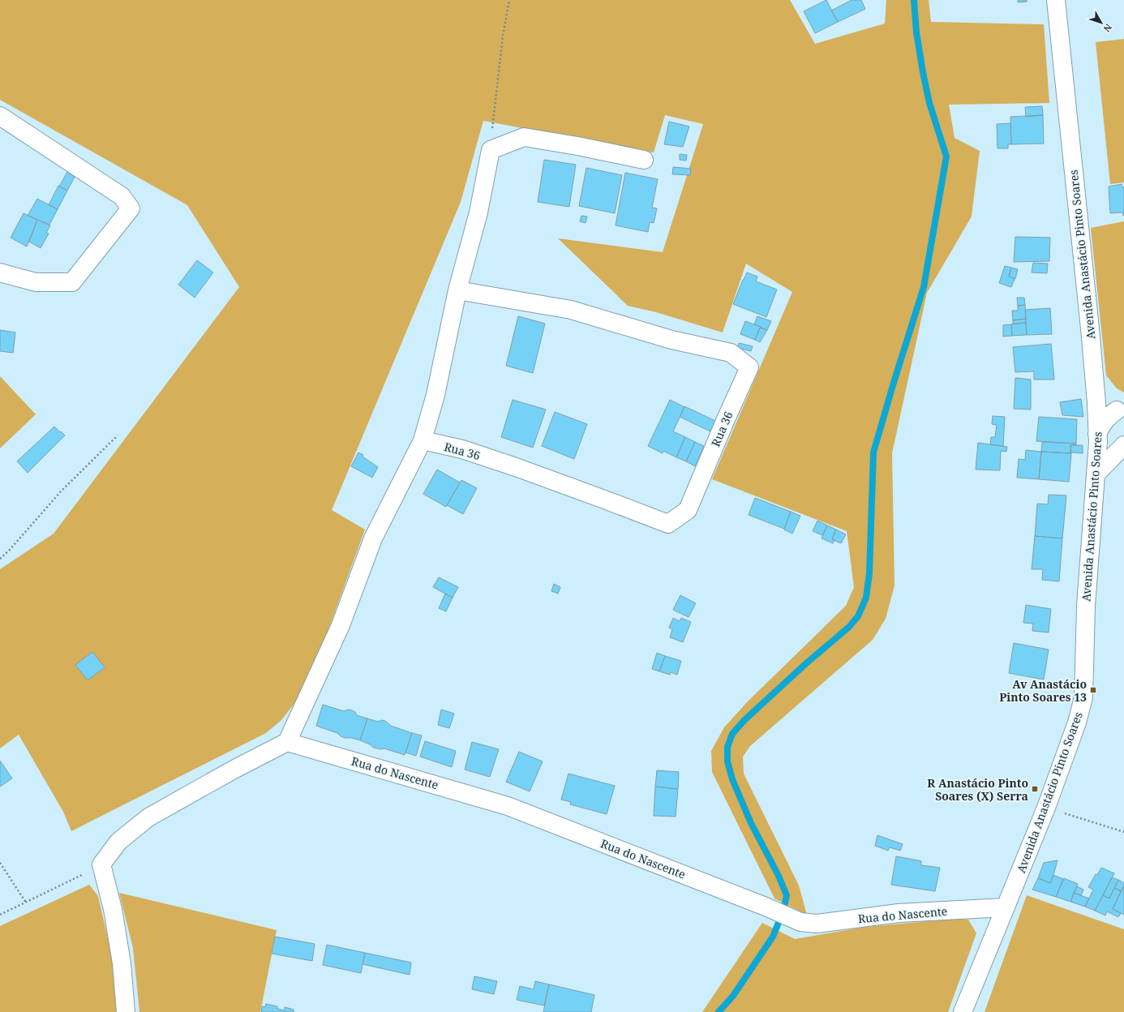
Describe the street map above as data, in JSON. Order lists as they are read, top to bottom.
{
  "streets": {
    "street": ["Avenida Anastácio Pinto Soares", "Rua 36", "Rua do Nascente"]
  },
  "crossings": [
    ["Avenida Anastácio Pinto Soares", "Rua do Nascente"]
  ],
  "places": {
    "transit": ["Av Anastácio Pinto Soares 13", "R Anastácio Pinto Soares (X) Serra"]
  },
  "north": "bottom right"
}
